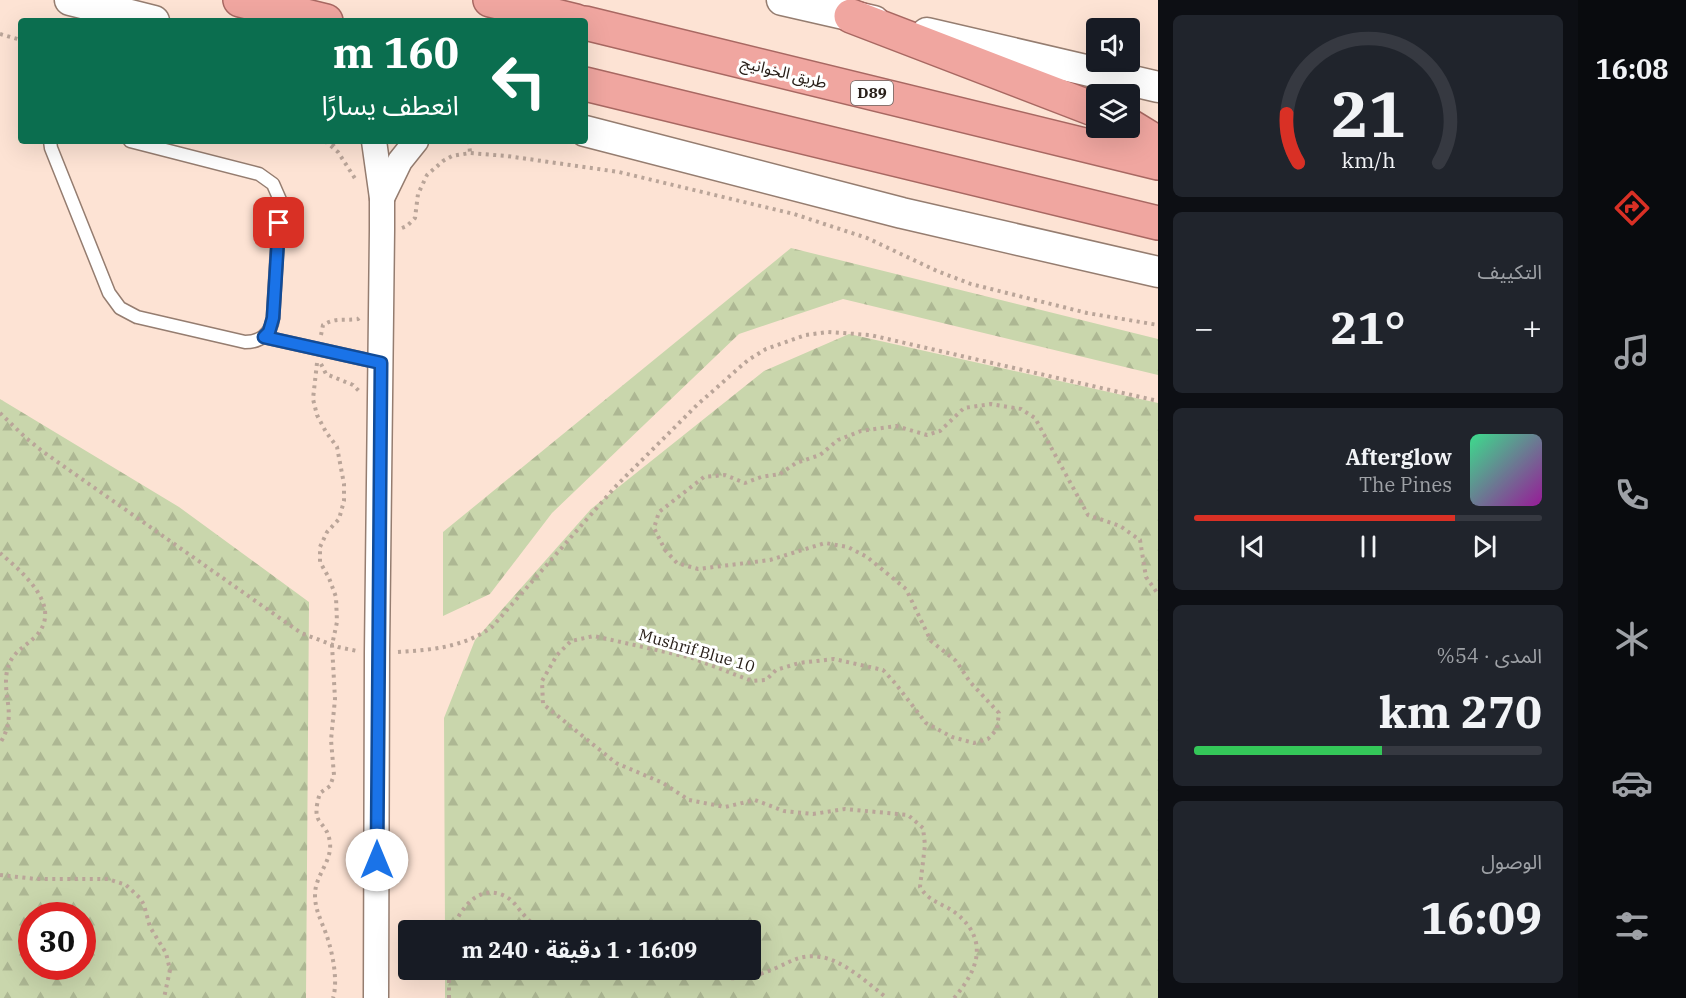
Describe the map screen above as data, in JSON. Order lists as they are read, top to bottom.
{
  "streets": {
    "highway": ["طريق الخوانيج", "D89"],
    "path": ["Mushrif Blue 10"]
  },
  "page": {
    "tabs": "16:08",
    "turn": ["160 m", "انعطف يسارًا"],
    "tile": [
      "التكييف",
      ["المدى · 54%", "270 km"],
      ["الوصول", "16:09"]
    ],
    "heat": ["−", "21°", "+"],
    "song": ["Afterglow", "The Pines"],
    "limit": "30",
    "trip": "16:09 · 1 دقيقة · 240 m",
    "gauge": ["21", "km/h"]
  }
}
